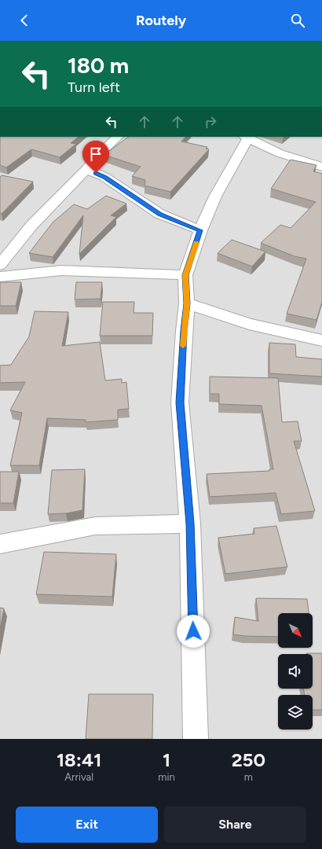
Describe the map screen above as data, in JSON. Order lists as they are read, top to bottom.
{
  "north": "bottom right",
  "page": {
    "header": "Routely",
    "turn": ["180 m", "Turn left"],
    "eta": [
      "18:41",
      "Arrival",
      "1",
      "min",
      "250",
      "m"
    ],
    "buttons": ["Exit", "Share"]
  }
}
